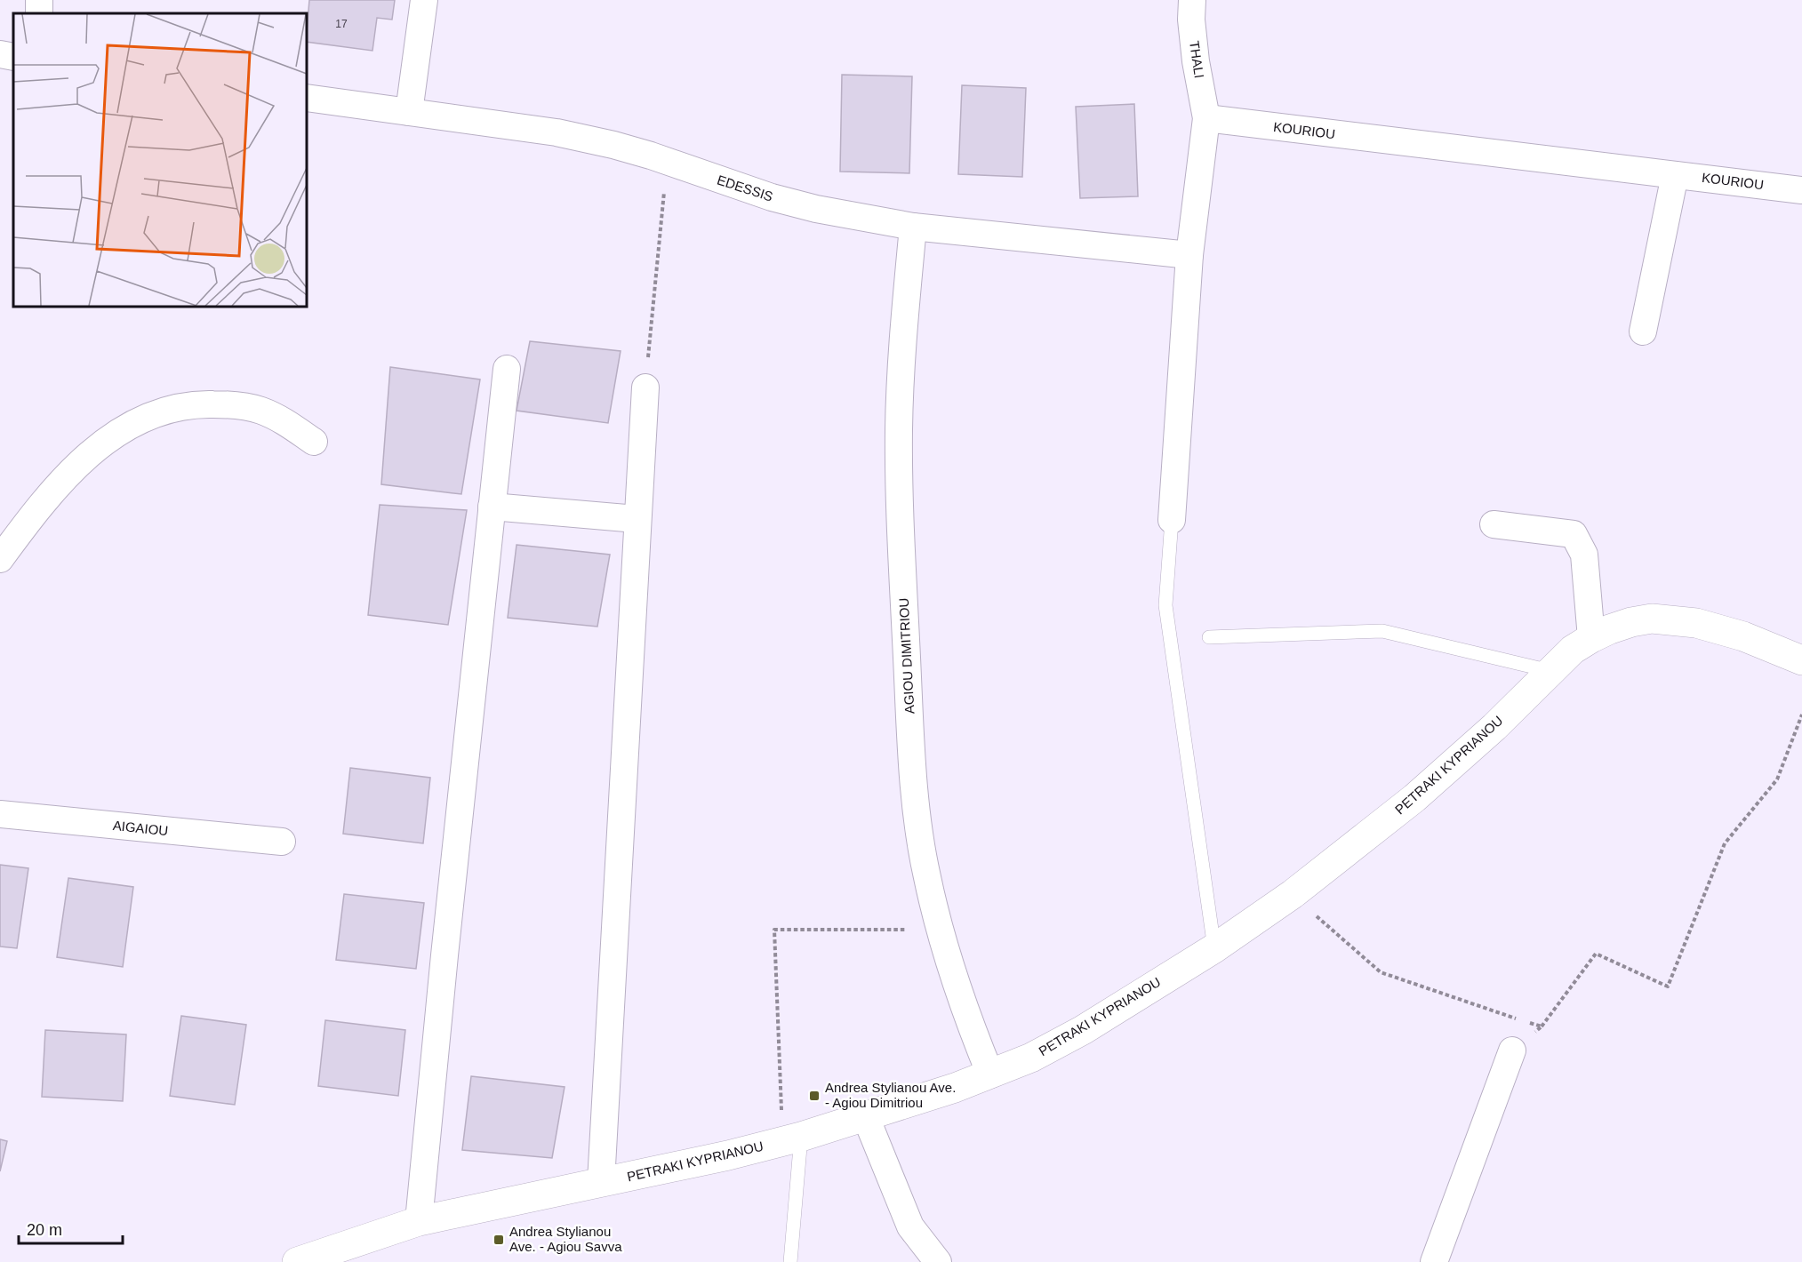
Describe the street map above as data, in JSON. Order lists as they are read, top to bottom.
{
  "streets": {
    "main road": ["PETRAKI KYPRIANOU"],
    "street": [
      "THALI",
      "KOURIOU",
      "EDESSIS",
      "AGIOU DIMITRIOU",
      "AIGAIOU"
    ]
  },
  "crossings": [
    ["THALI", "KOURIOU"],
    ["EDESSIS", "AGIOU DIMITRIOU"],
    ["AGIOU DIMITRIOU", "PETRAKI KYPRIANOU"]
  ],
  "places": {
    "transit": ["Andrea Stylianou Ave. - Agiou Dimitriou", "Andrea Stylianou Ave. - Agiou Savva"]
  },
  "house_numbers": ["17"],
  "scale_bar": "20 m"
}
